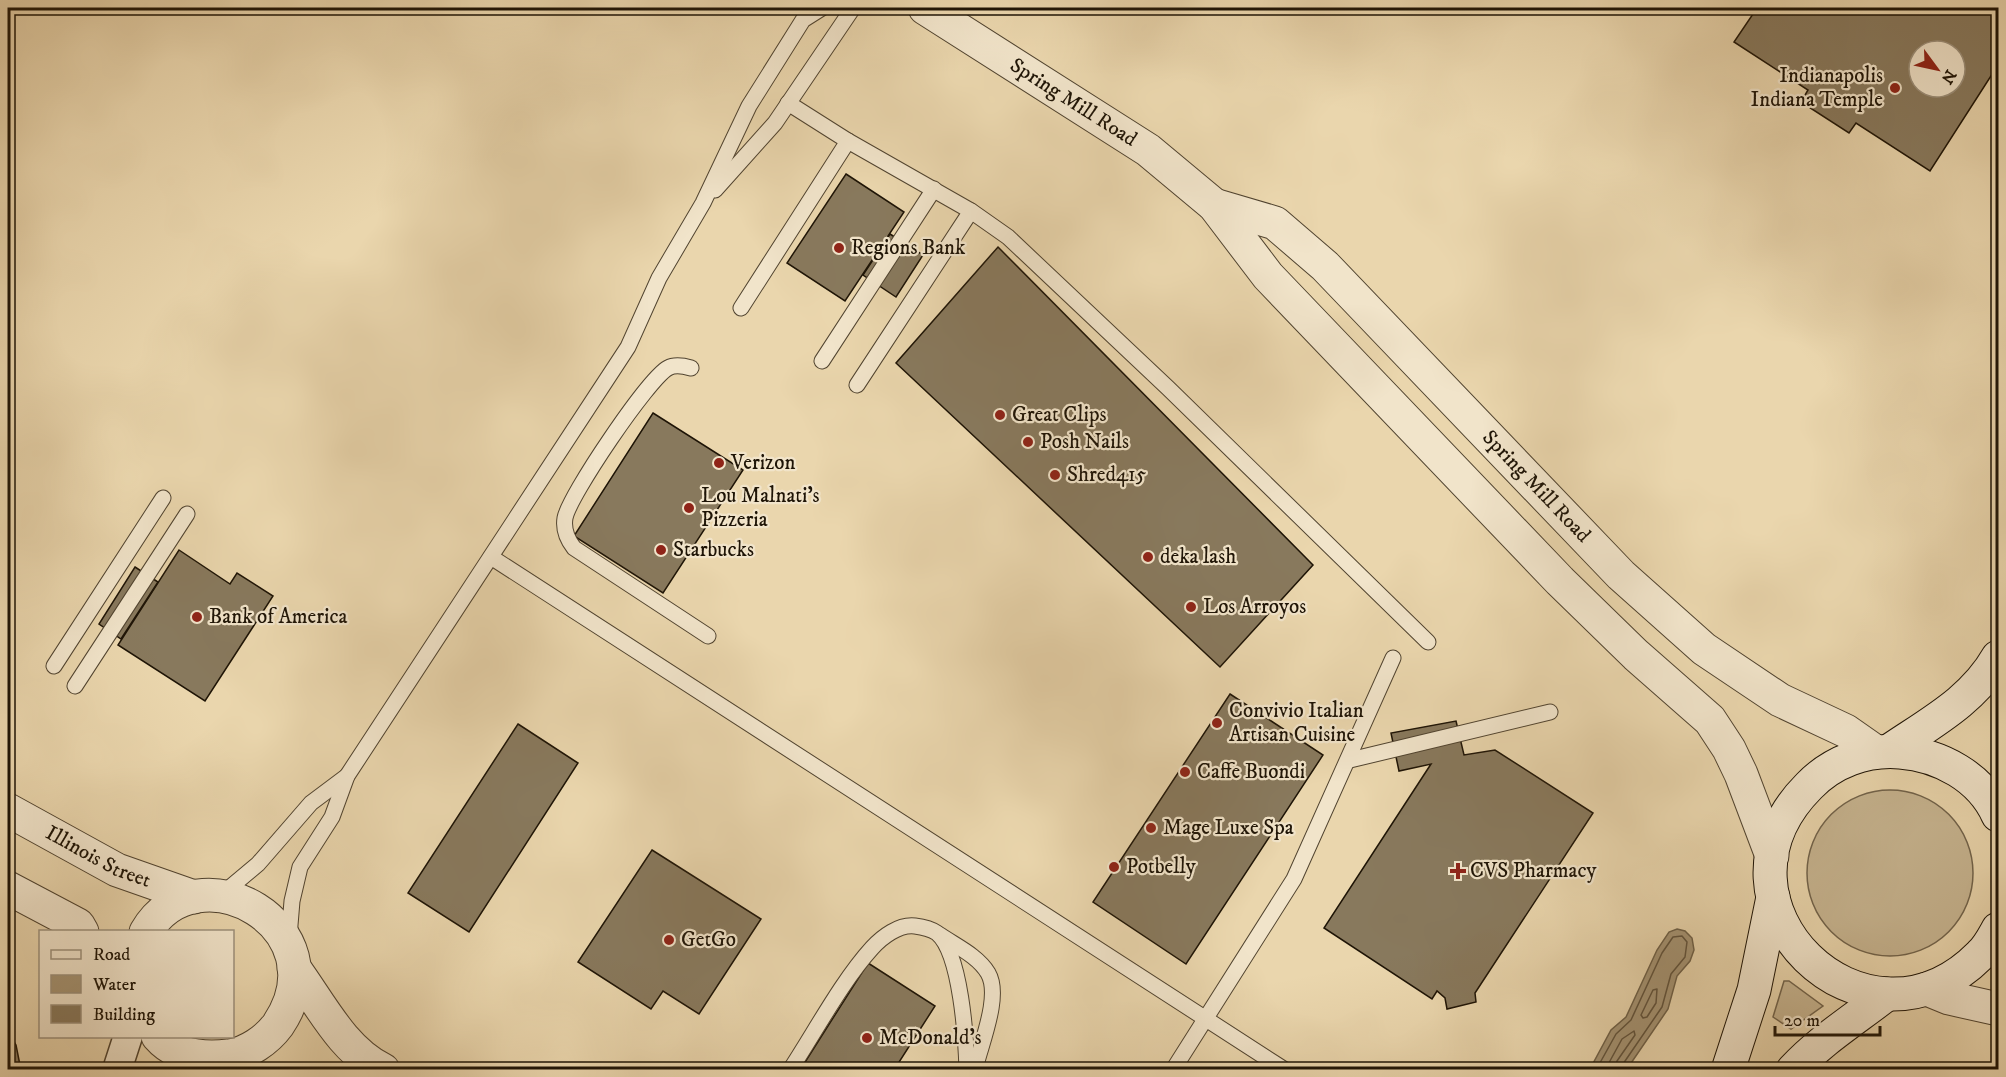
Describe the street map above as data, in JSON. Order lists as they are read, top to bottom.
{
  "streets": {
    "street": ["Spring Mill Road", "Illinois Street"]
  },
  "places": {
    "other": [
      "Indianapolis Indiana Temple",
      "Regions Bank",
      "Great Clips",
      "Posh Nails",
      "Verizon",
      "Shred415",
      "Lou Malnati's Pizzeria",
      "Starbucks",
      "deka lash",
      "Los Arroyos",
      "Bank of America",
      "Convivio Italian Artisan Cuisine",
      "Caffe Buondi",
      "Mage Luxe Spa",
      "Potbelly",
      "GetGo",
      "McDonald's"
    ],
    "health": ["CVS Pharmacy"]
  },
  "legend": ["Road", "Water", "Building"],
  "scale_bar": "20 m",
  "north": "bottom right"
}
